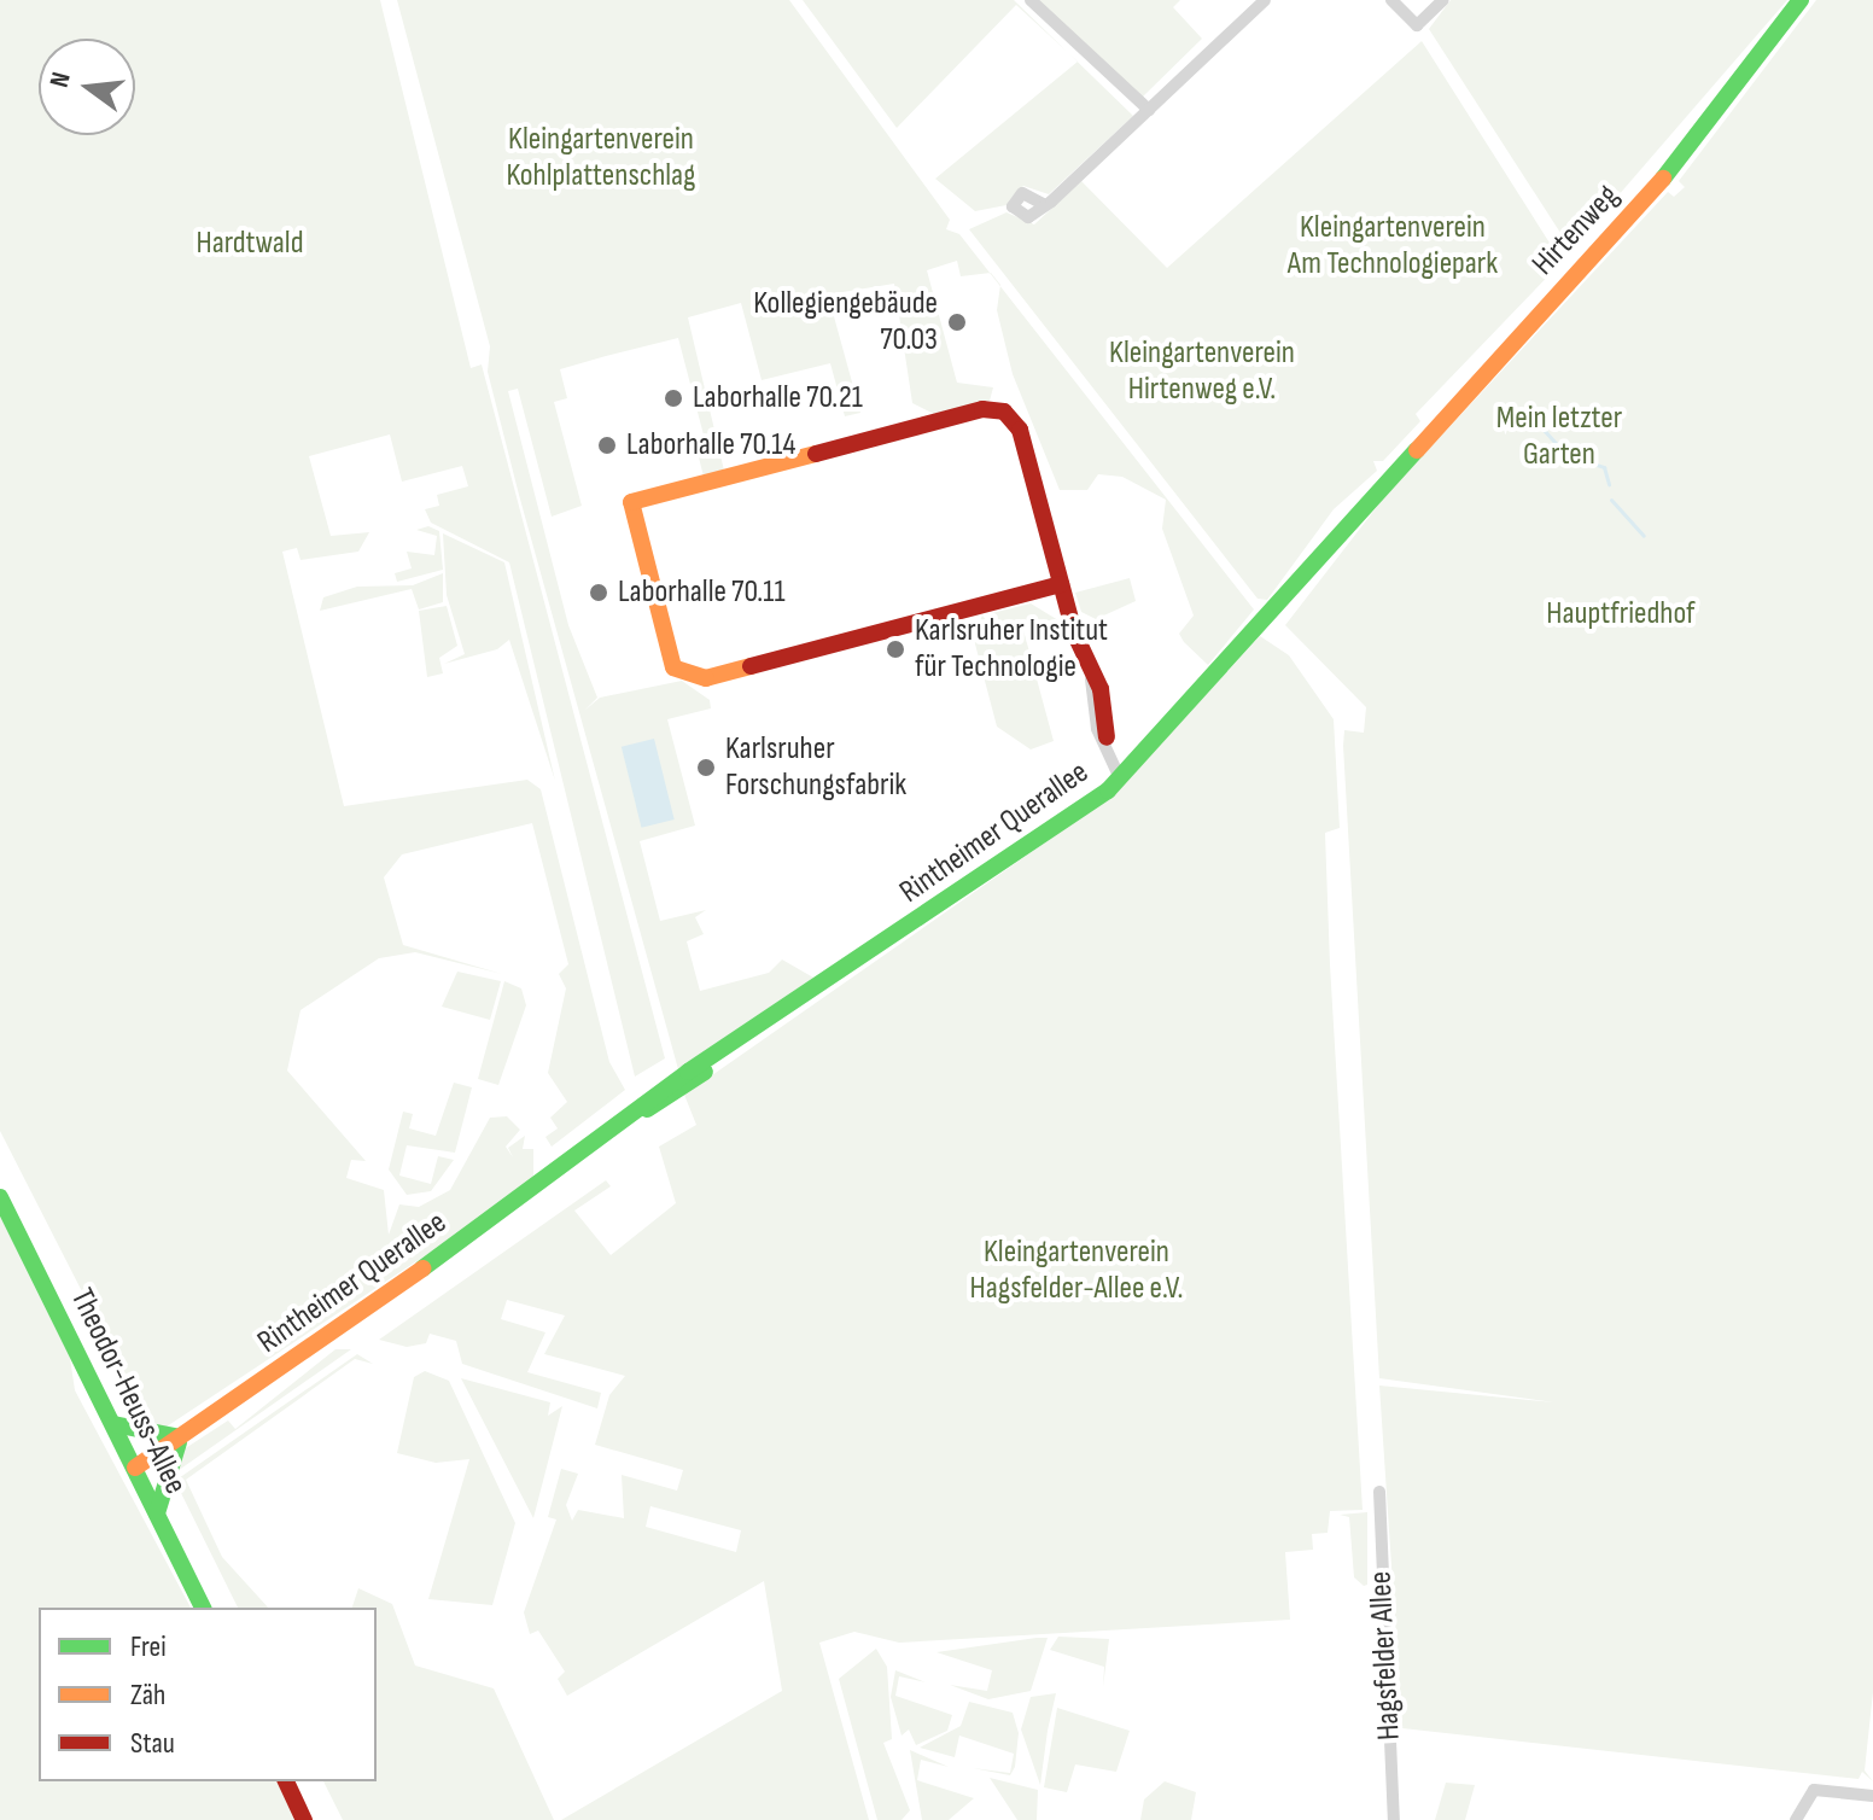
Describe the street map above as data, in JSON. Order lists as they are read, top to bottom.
{
  "streets": {
    "street": [
      "Hirtenweg",
      "Rintheimer Querallee",
      "Theodor-Heuss-Allee",
      "Hagsfelder Allee"
    ]
  },
  "crossings": [
    ["Hirtenweg", "Rintheimer Querallee"],
    ["Rintheimer Querallee", "Theodor-Heuss-Allee"]
  ],
  "parks": [
    "Kleingartenverein Kohlplattenschlag",
    "Kleingartenverein Am Technologiepark",
    "Hardtwald",
    "Kleingartenverein Hirtenweg e.V.",
    "Mein letzter Garten",
    "Hauptfriedhof",
    "Kleingartenverein Hagsfelder-Allee e.V."
  ],
  "places": [
    "Kollegiengebäude 70.03",
    "Laborhalle 70.21",
    "Laborhalle 70.14",
    "Laborhalle 70.11",
    "Karlsruher Institut für Technologie",
    "Karlsruher Forschungsfabrik"
  ],
  "legend": ["Frei", "Zäh", "Stau"],
  "north": "left"
}
